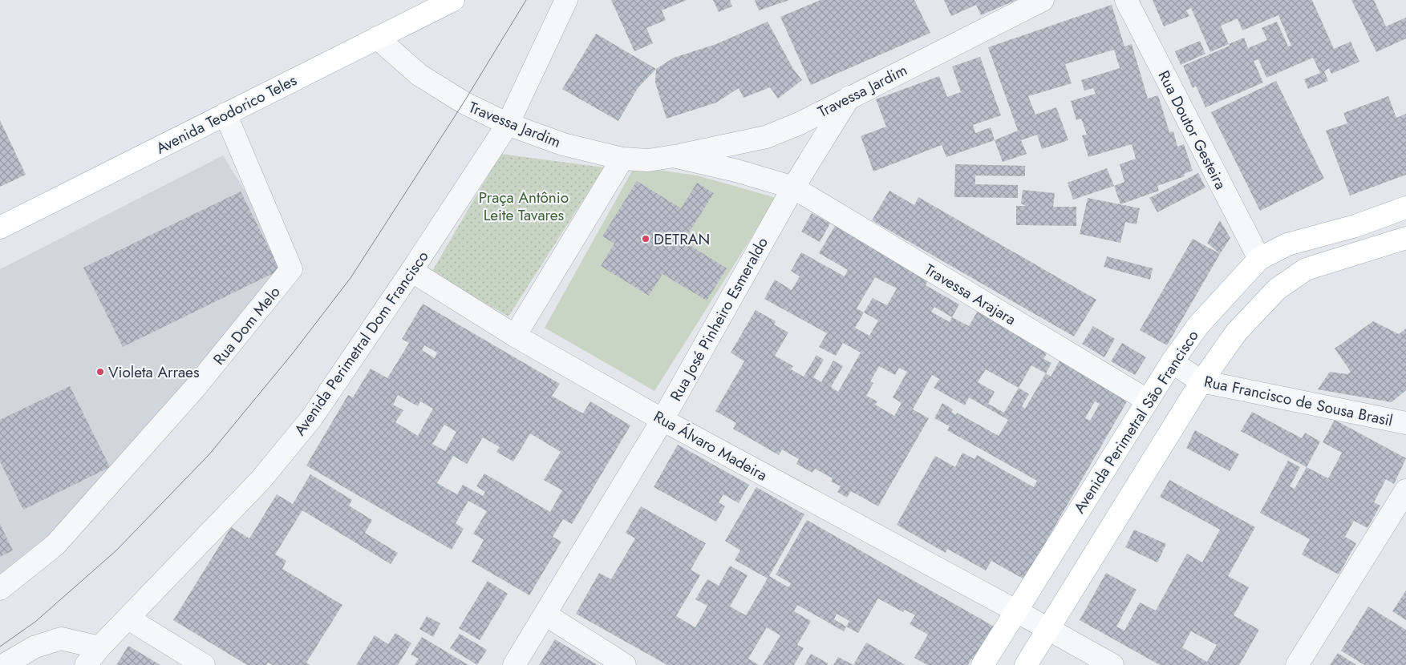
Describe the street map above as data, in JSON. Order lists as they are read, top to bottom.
{
  "streets": {
    "main road": ["Avenida Teodorico Teles", "Avenida Perimetral São Francisco"],
    "street": [
      "Travessa Jardim",
      "Rua Doutor Gesteira",
      "Travessa Arajara",
      "Rua José Pinheiro Esmeraldo",
      "Rua Dom Melo",
      "Avenida Perimetral Dom Francisco",
      "Rua Francisco de Sousa Brasil",
      "Rua Álvaro Madeira"
    ]
  },
  "crossings": [
    ["Travessa Jardim", "Avenida Teodorico Teles"],
    ["Travessa Jardim", "Travessa Arajara"],
    ["Travessa Jardim", "Rua José Pinheiro Esmeraldo"],
    ["Travessa Jardim", "Avenida Perimetral Dom Francisco"],
    ["Avenida Teodorico Teles", "Rua Dom Melo"],
    ["Rua Doutor Gesteira", "Avenida Perimetral São Francisco"],
    ["Travessa Arajara", "Rua José Pinheiro Esmeraldo"],
    ["Travessa Arajara", "Avenida Perimetral São Francisco"],
    ["Rua José Pinheiro Esmeraldo", "Rua Álvaro Madeira"],
    ["Avenida Perimetral Dom Francisco", "Rua Álvaro Madeira"],
    ["Rua Francisco de Sousa Brasil", "Avenida Perimetral São Francisco"],
    ["Avenida Perimetral São Francisco", "Rua Álvaro Madeira"]
  ],
  "parks": ["Praça Antônio Leite Tavares"],
  "places": ["DETRAN", "Violeta Arraes"]
}
